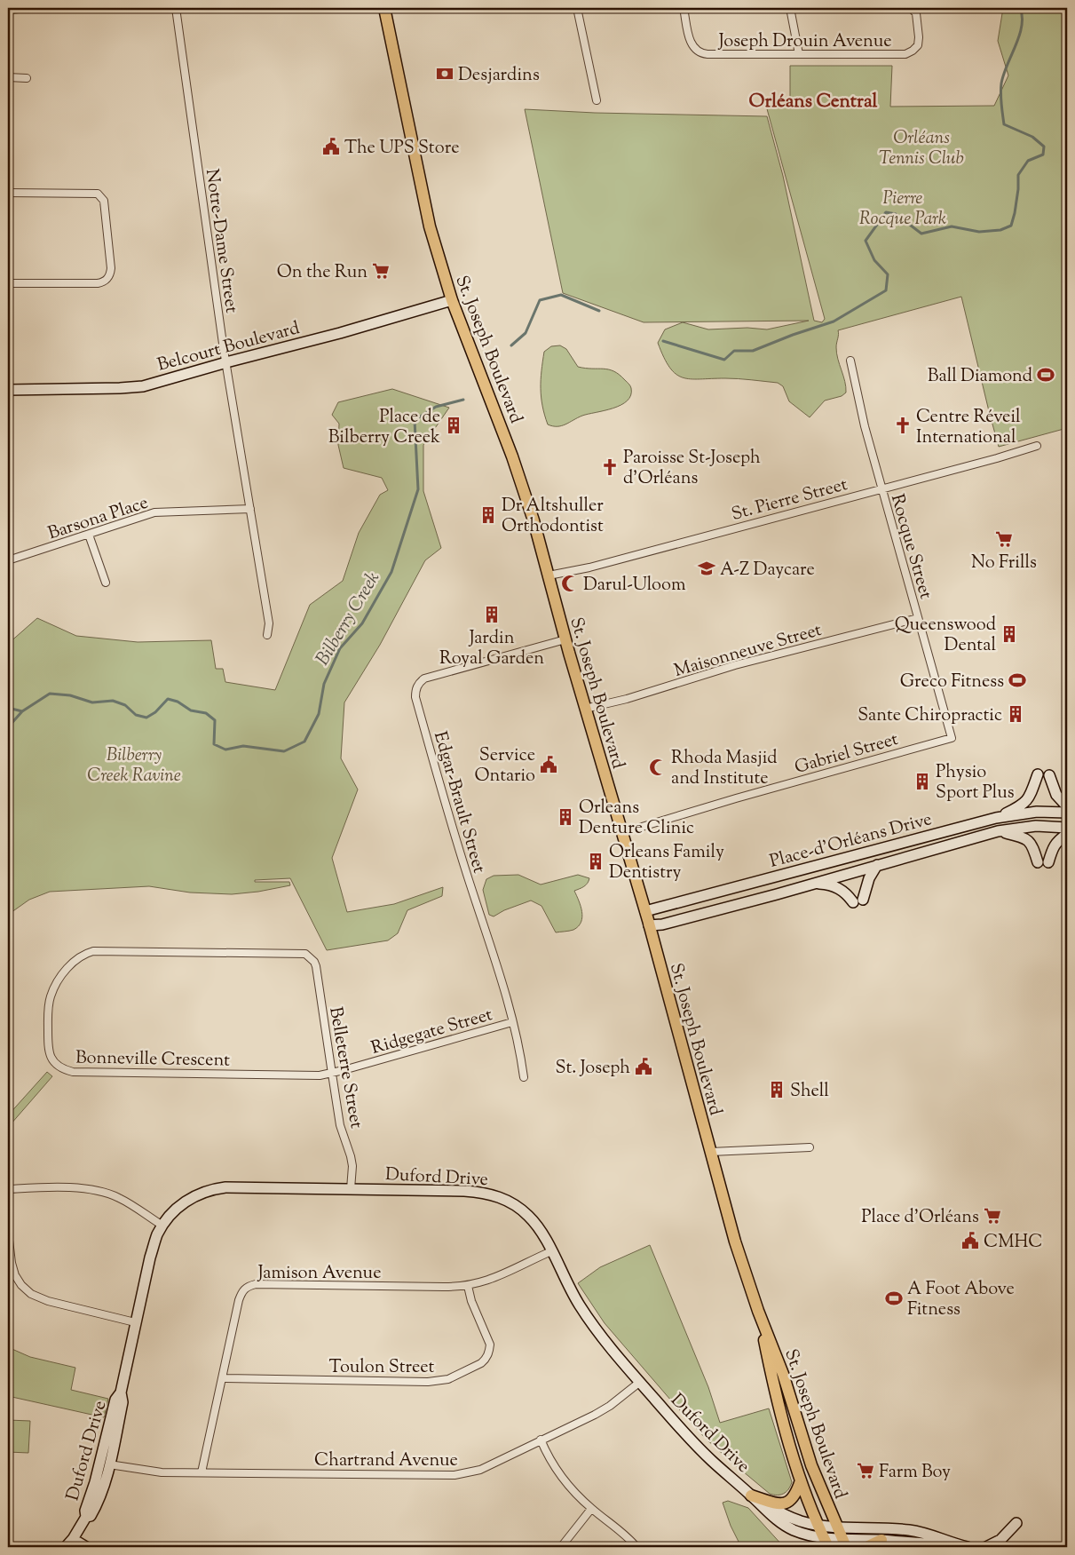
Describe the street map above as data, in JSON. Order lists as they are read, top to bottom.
{
  "streets": {
    "main road": ["St. Joseph Boulevard"],
    "street": [
      "Joseph Drouin Avenue",
      "Notre-Dame Street",
      "Belcourt Boulevard",
      "St. Pierre Street",
      "Barsona Place",
      "Rocque Street",
      "Maisonneuve Street",
      "Gabriel Street",
      "Edgar-Brault Street",
      "Place-d'Orléans Drive",
      "Ridgegate Street",
      "Bonneville Crescent",
      "Belleterre Street",
      "Duford Drive",
      "Jamison Avenue",
      "Toulon Street",
      "Chartrand Avenue"
    ]
  },
  "crossings": [
    ["Notre-Dame Street", "Belcourt Boulevard"],
    ["Notre-Dame Street", "Barsona Place"],
    ["Belcourt Boulevard", "St. Joseph Boulevard"],
    ["St. Joseph Boulevard", "St. Pierre Street"],
    ["St. Joseph Boulevard", "Maisonneuve Street"],
    ["St. Joseph Boulevard", "Gabriel Street"],
    ["St. Joseph Boulevard", "Edgar-Brault Street"],
    ["St. Joseph Boulevard", "Place-d'Orléans Drive"],
    ["St. Joseph Boulevard", "Duford Drive"],
    ["St. Pierre Street", "Rocque Street"],
    ["Rocque Street", "Maisonneuve Street"],
    ["Rocque Street", "Gabriel Street"],
    ["Edgar-Brault Street", "Ridgegate Street"],
    ["Ridgegate Street", "Bonneville Crescent"],
    ["Ridgegate Street", "Belleterre Street"],
    ["Bonneville Crescent", "Belleterre Street"],
    ["Belleterre Street", "Duford Drive"],
    ["Duford Drive", "Jamison Avenue"],
    ["Duford Drive", "Chartrand Avenue"],
    ["Jamison Avenue", "Toulon Street"],
    ["Jamison Avenue", "Chartrand Avenue"]
  ],
  "districts": ["Orléans Central"],
  "water": ["Bilberry Creek"],
  "parks": ["Orléans Tennis Club", "Pierre Rocque Park", "Bilberry Creek Ravine"],
  "places": {
    "bank": ["Desjardins"],
    "public building": [
      "The UPS Store",
      "Service Ontario",
      "St. Joseph",
      "CMHC"
    ],
    "supermarket": [
      "On the Run",
      "No Frills",
      "Place d'Orléans",
      "Farm Boy"
    ],
    "sports": ["Ball Diamond", "Greco Fitness", "A Foot Above Fitness"],
    "building": [
      "Place de Bilberry Creek",
      "Dr Altshuller Orthodontist",
      "Jardin Royal Garden",
      "Queenswood Dental",
      "Sante Chiropractic",
      "Physio Sport Plus",
      "Orleans Denture Clinic",
      "Orleans Family Dentistry",
      "Shell"
    ],
    "church": ["Centre Réveil International", "Paroisse St-Joseph d'Orléans"],
    "school or university": ["A-Z Daycare"],
    "mosque": ["Darul-Uloom", "Rhoda Masjid and Institute"]
  }
}
